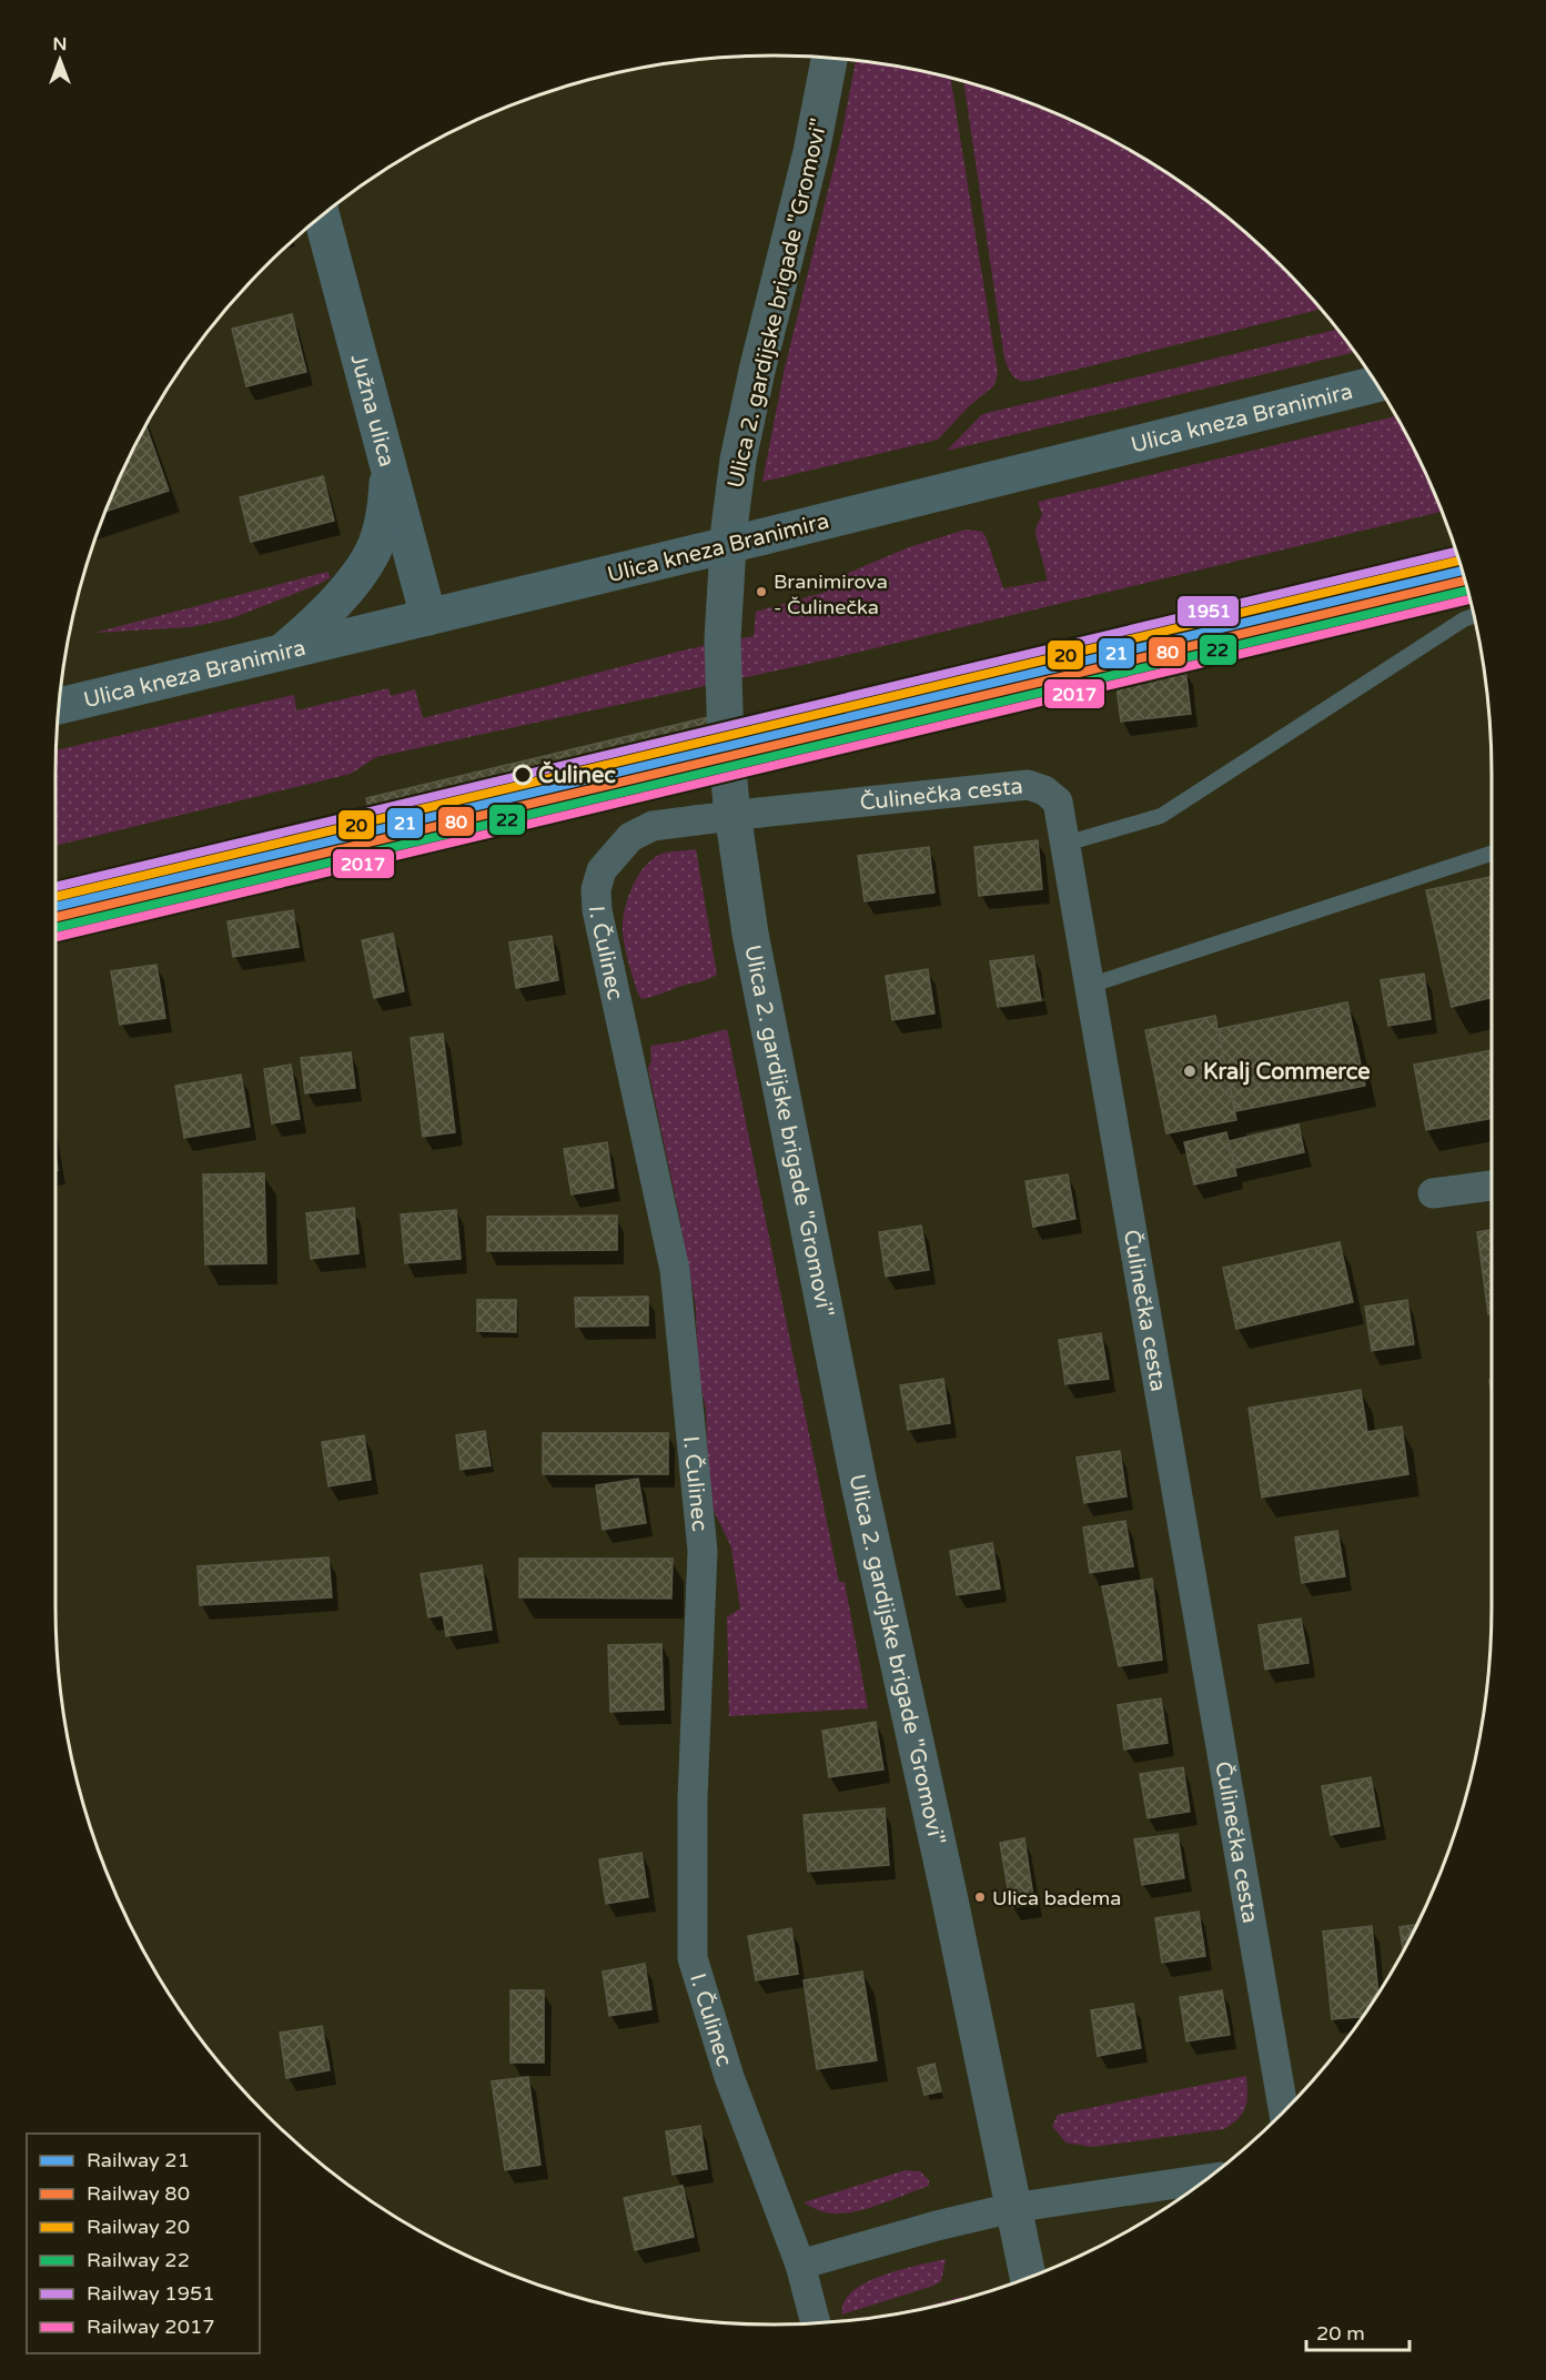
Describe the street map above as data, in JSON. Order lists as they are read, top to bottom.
{
  "streets": {
    "main road": ["Južna ulica", "Ulica kneza Branimira"],
    "street": ["Ulica 2. gardijske brigade \"Gromovi\"", "Čulinečka cesta", "I. Čulinec"]
  },
  "crossings": [
    ["Južna ulica", "Ulica kneza Branimira"],
    ["Čulinečka cesta", "I. Čulinec"]
  ],
  "places": [
    "Branimirova - Čulinečka",
    "Čulinec",
    "Kralj Commerce",
    "Ulica badema"
  ],
  "lines": [
    "rail line 1951",
    "rail line 20",
    "rail line 21",
    "rail line 80",
    "rail line 22",
    "rail line 2017"
  ],
  "legend": [
    "Railway 21",
    "Railway 80",
    "Railway 20",
    "Railway 22",
    "Railway 1951",
    "Railway 2017"
  ],
  "scale_bar": "20 m",
  "north": "top"
}
